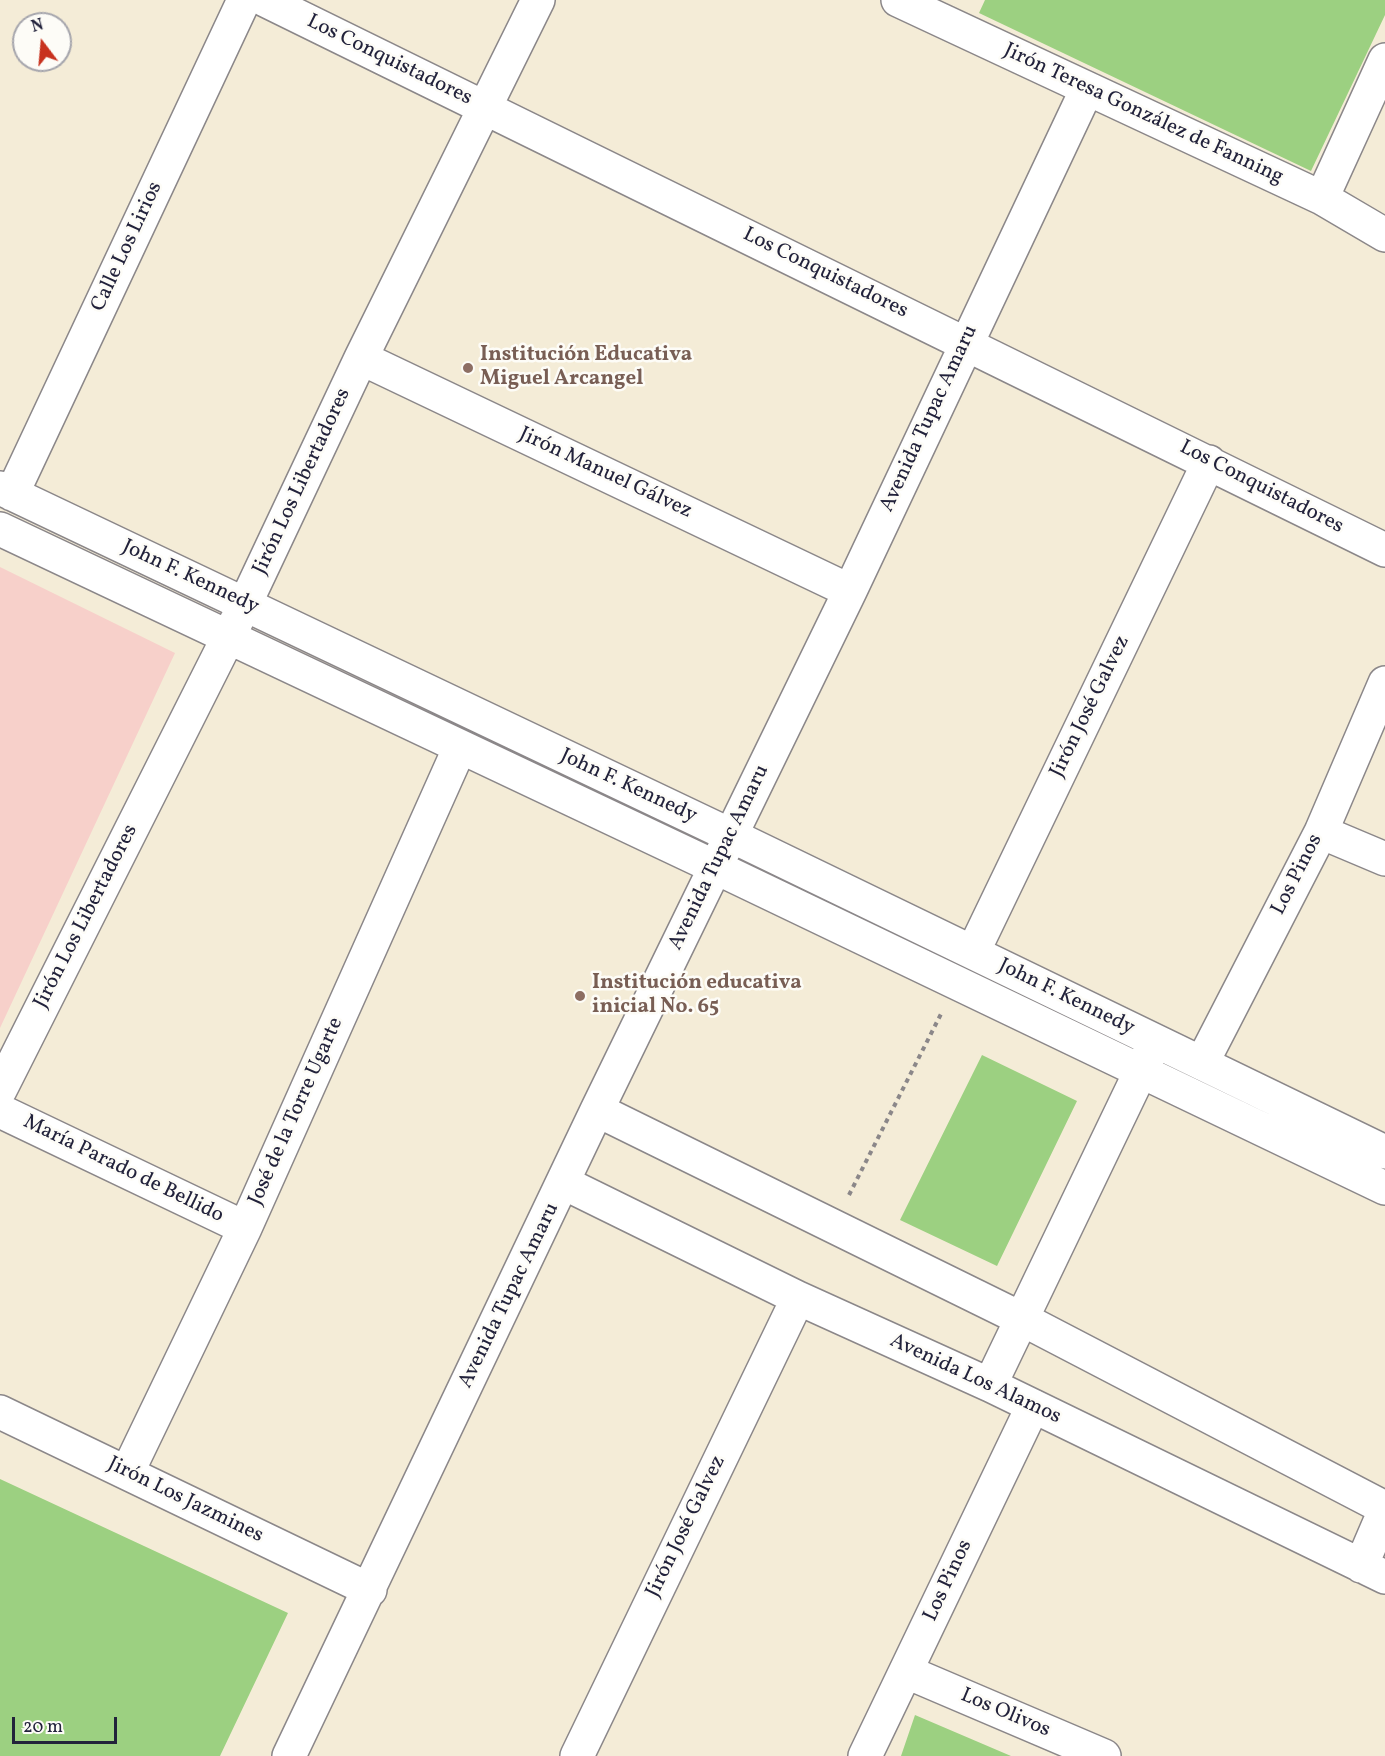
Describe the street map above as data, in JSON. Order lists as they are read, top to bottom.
{
  "streets": {
    "street": [
      "Los Conquistadores",
      "Jirón Teresa González de Fanning",
      "Calle Los Lirios",
      "Avenida Tupac Amaru",
      "Jirón Manuel Gálvez",
      "Jirón Los Libertadores",
      "John F. Kennedy",
      "Jirón José Galvez",
      "Los Pinos",
      "José de la Torre Ugarte",
      "María Parado de Bellido",
      "Avenida Los Alamos",
      "Jirón Los Jazmines",
      "Los Olivos"
    ]
  },
  "crossings": [
    ["Los Conquistadores", "Avenida Tupac Amaru"],
    ["Los Conquistadores", "Jirón Los Libertadores"],
    ["Los Conquistadores", "Jirón José Galvez"],
    ["Jirón Teresa González de Fanning", "Avenida Tupac Amaru"],
    ["Calle Los Lirios", "John F. Kennedy"],
    ["Avenida Tupac Amaru", "Jirón Manuel Gálvez"],
    ["Avenida Tupac Amaru", "John F. Kennedy"],
    ["Avenida Tupac Amaru", "Avenida Los Alamos"],
    ["Avenida Tupac Amaru", "Jirón Los Jazmines"],
    ["Jirón Manuel Gálvez", "Jirón Los Libertadores"],
    ["Jirón Los Libertadores", "John F. Kennedy"],
    ["John F. Kennedy", "Jirón José Galvez"],
    ["John F. Kennedy", "Los Pinos"],
    ["John F. Kennedy", "José de la Torre Ugarte"],
    ["Jirón José Galvez", "Avenida Los Alamos"],
    ["Los Pinos", "Avenida Los Alamos"],
    ["Los Pinos", "Los Olivos"],
    ["José de la Torre Ugarte", "María Parado de Bellido"],
    ["José de la Torre Ugarte", "Jirón Los Jazmines"]
  ],
  "places": ["Institución Educativa Miguel Arcangel", "Institución educativa inicial No. 65"],
  "scale_bar": "20 m",
  "north": "top"
}
